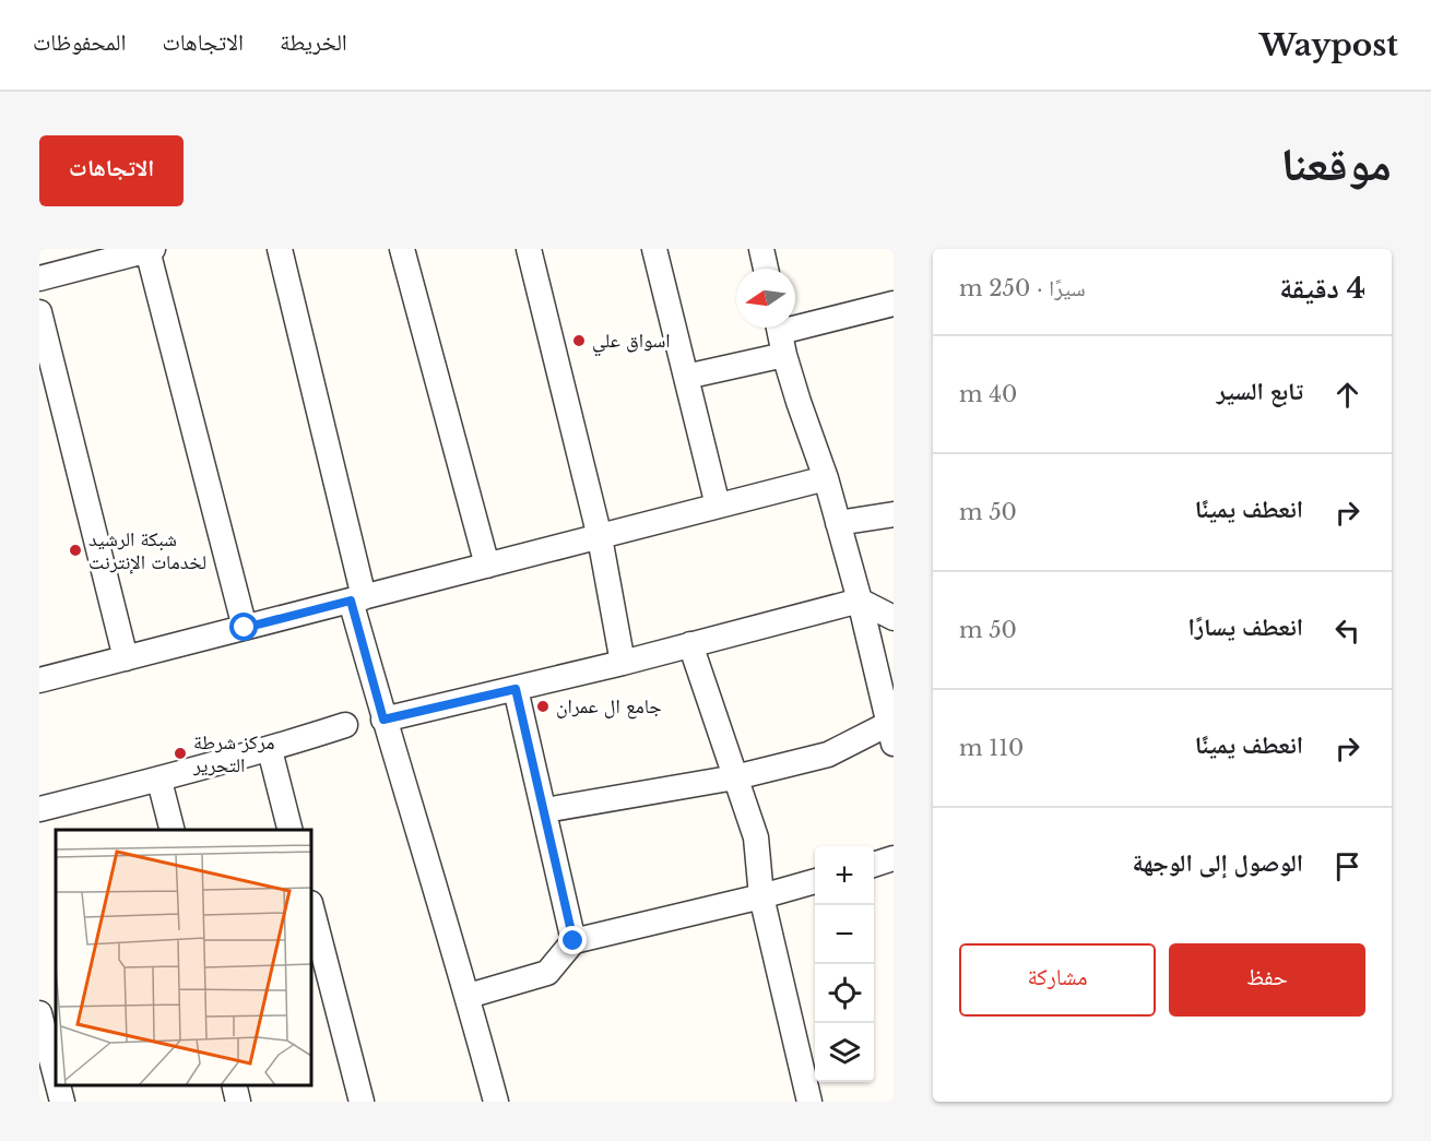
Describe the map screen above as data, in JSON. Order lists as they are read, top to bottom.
{
  "places": [
    "اسواق علي",
    "شبكة الرشيد لخدمات الإنترنت",
    "جامع ال عمران",
    "مركز شرطة التحرير"
  ],
  "north": "left",
  "page": {
    "header": "Waypost",
    "nav": ["الخريطة", "الاتجاهات", "المحفوظات"],
    "title": "موقعنا",
    "buttons": [
      "الاتجاهات",
      ["حفظ", "مشاركة"]
    ],
    "heading": ["4 دقيقة", "سيرًا · 250 m"],
    "list": [
      ["تابع السير", "40 m"],
      ["انعطف يمينًا", "50 m"],
      ["انعطف يسارًا", "50 m"],
      ["انعطف يمينًا", "110 m"],
      "الوصول إلى الوجهة"
    ],
    "map_buttons": ["+", "−"]
  }
}
